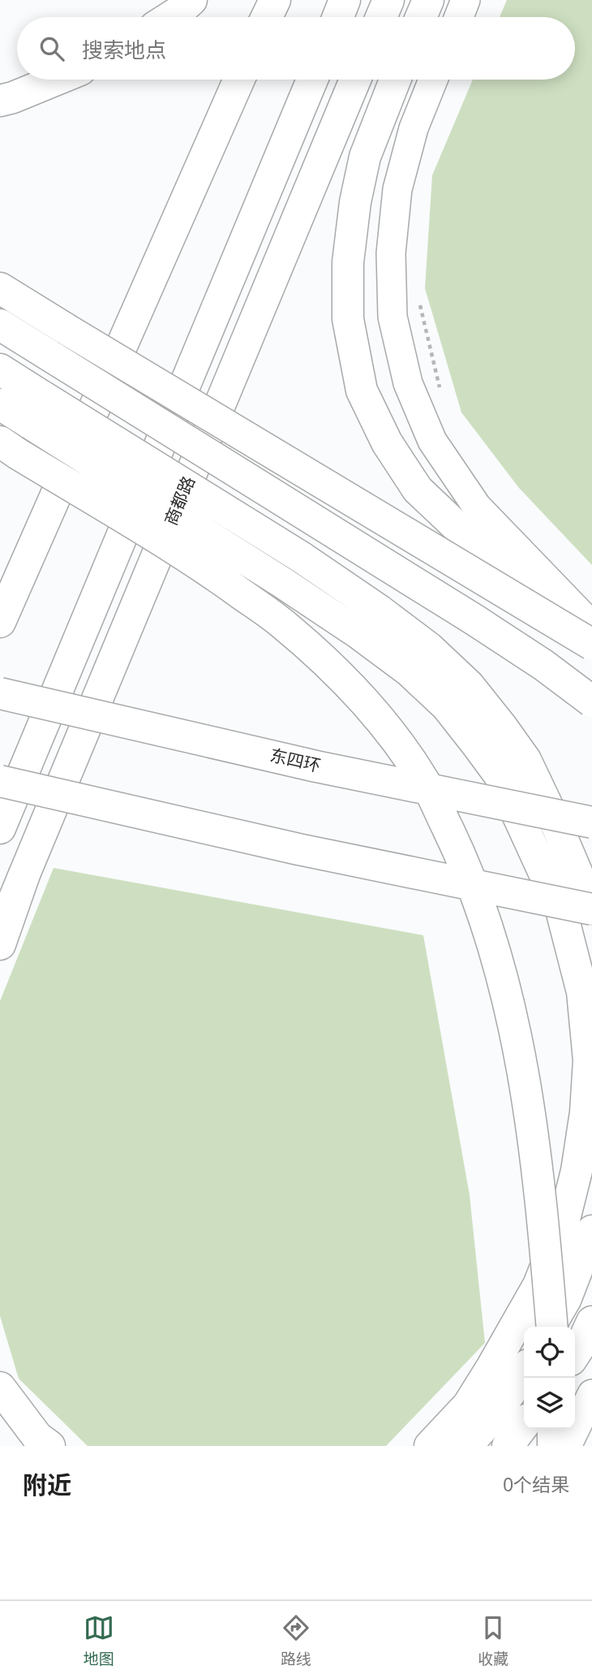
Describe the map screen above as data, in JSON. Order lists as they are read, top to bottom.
{
  "streets": {
    "main road": ["商都路", "东四环"]
  },
  "page": {
    "search": "搜索地点",
    "heading": ["附近", "0个结果"],
    "nav": ["地图", "路线", "收藏"]
  }
}
